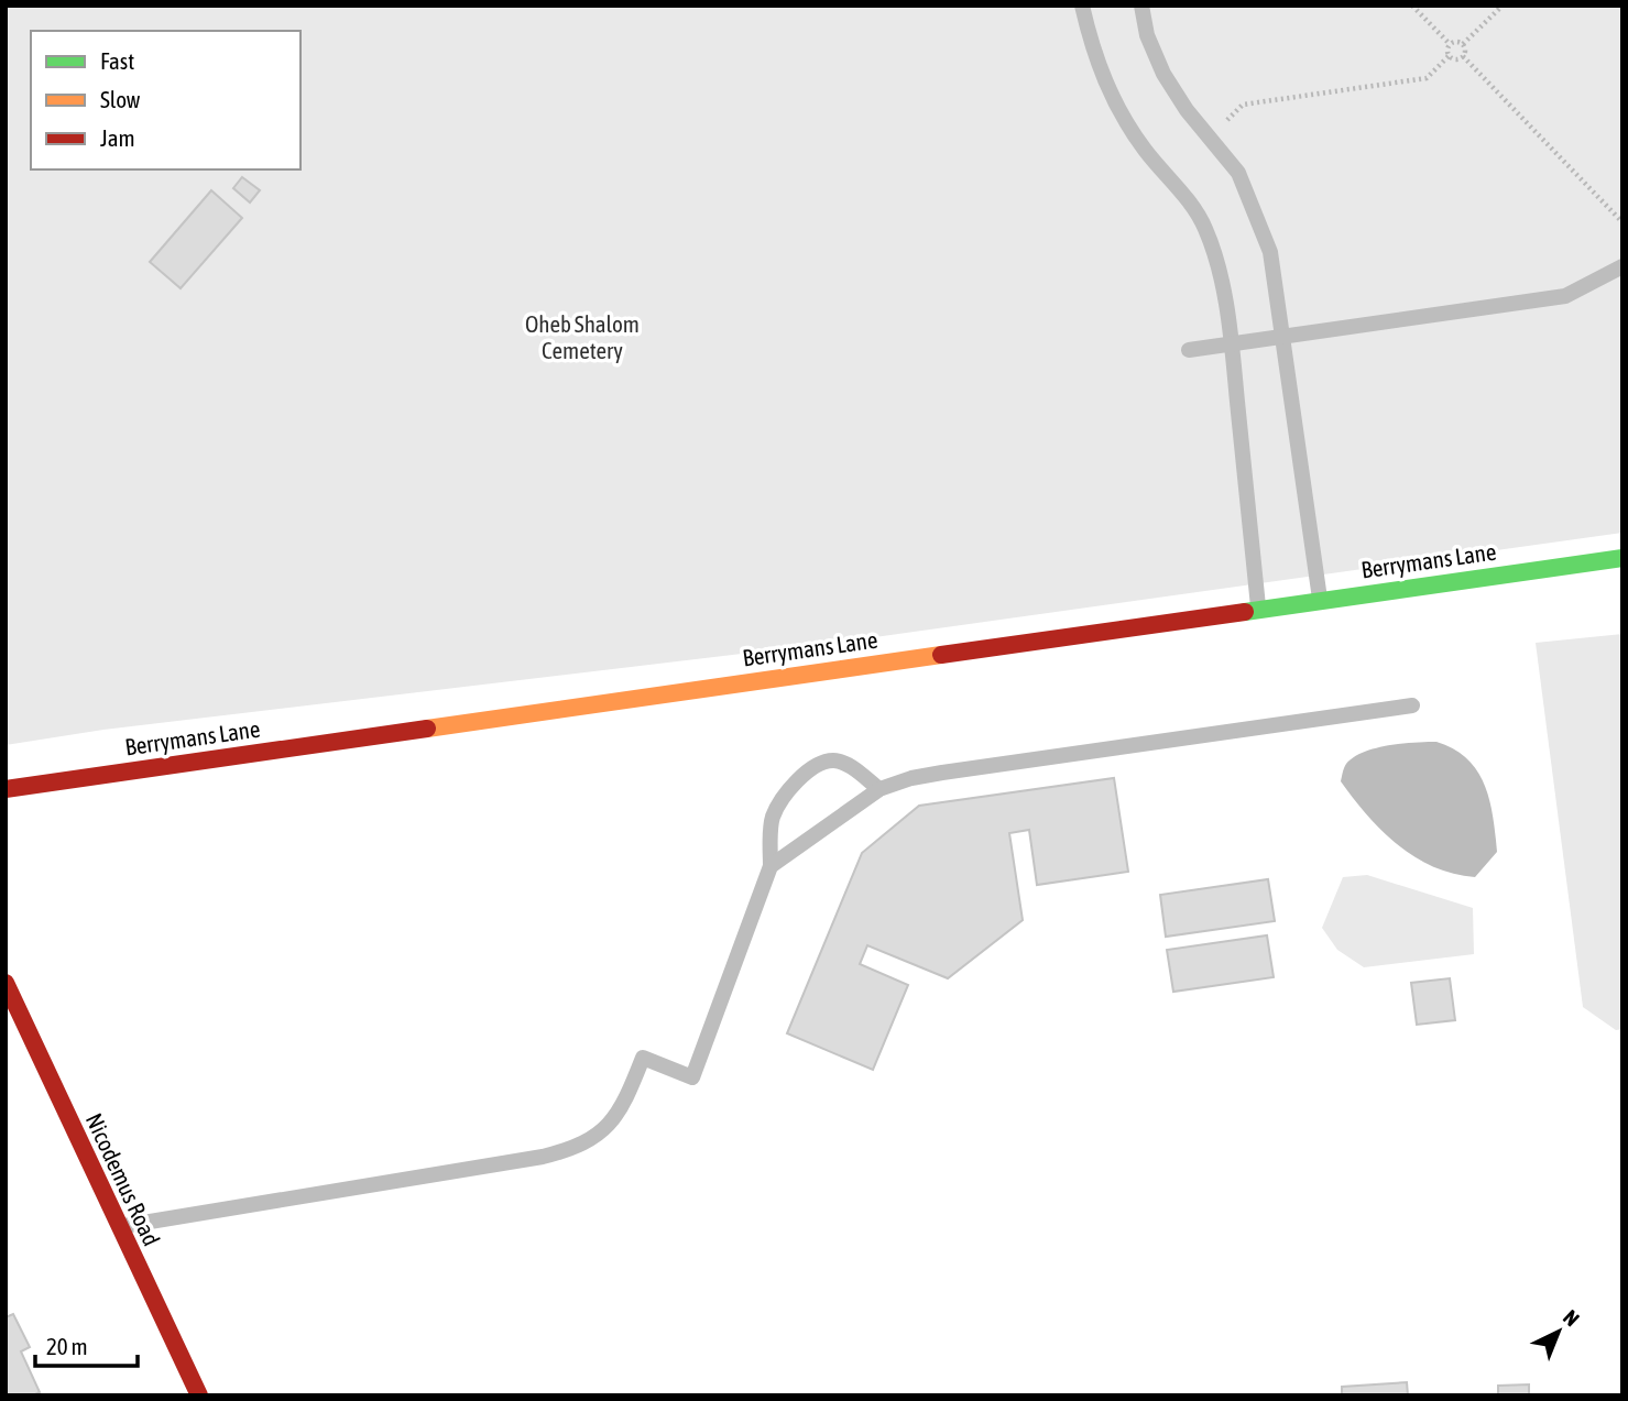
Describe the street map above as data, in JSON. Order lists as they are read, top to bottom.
{
  "streets": {
    "street": ["Berrymans Lane", "Nicodemus Road"]
  },
  "parks": ["Oheb Shalom Cemetery"],
  "legend": ["Fast", "Slow", "Jam"],
  "scale_bar": "20 m",
  "north": "top right"
}
